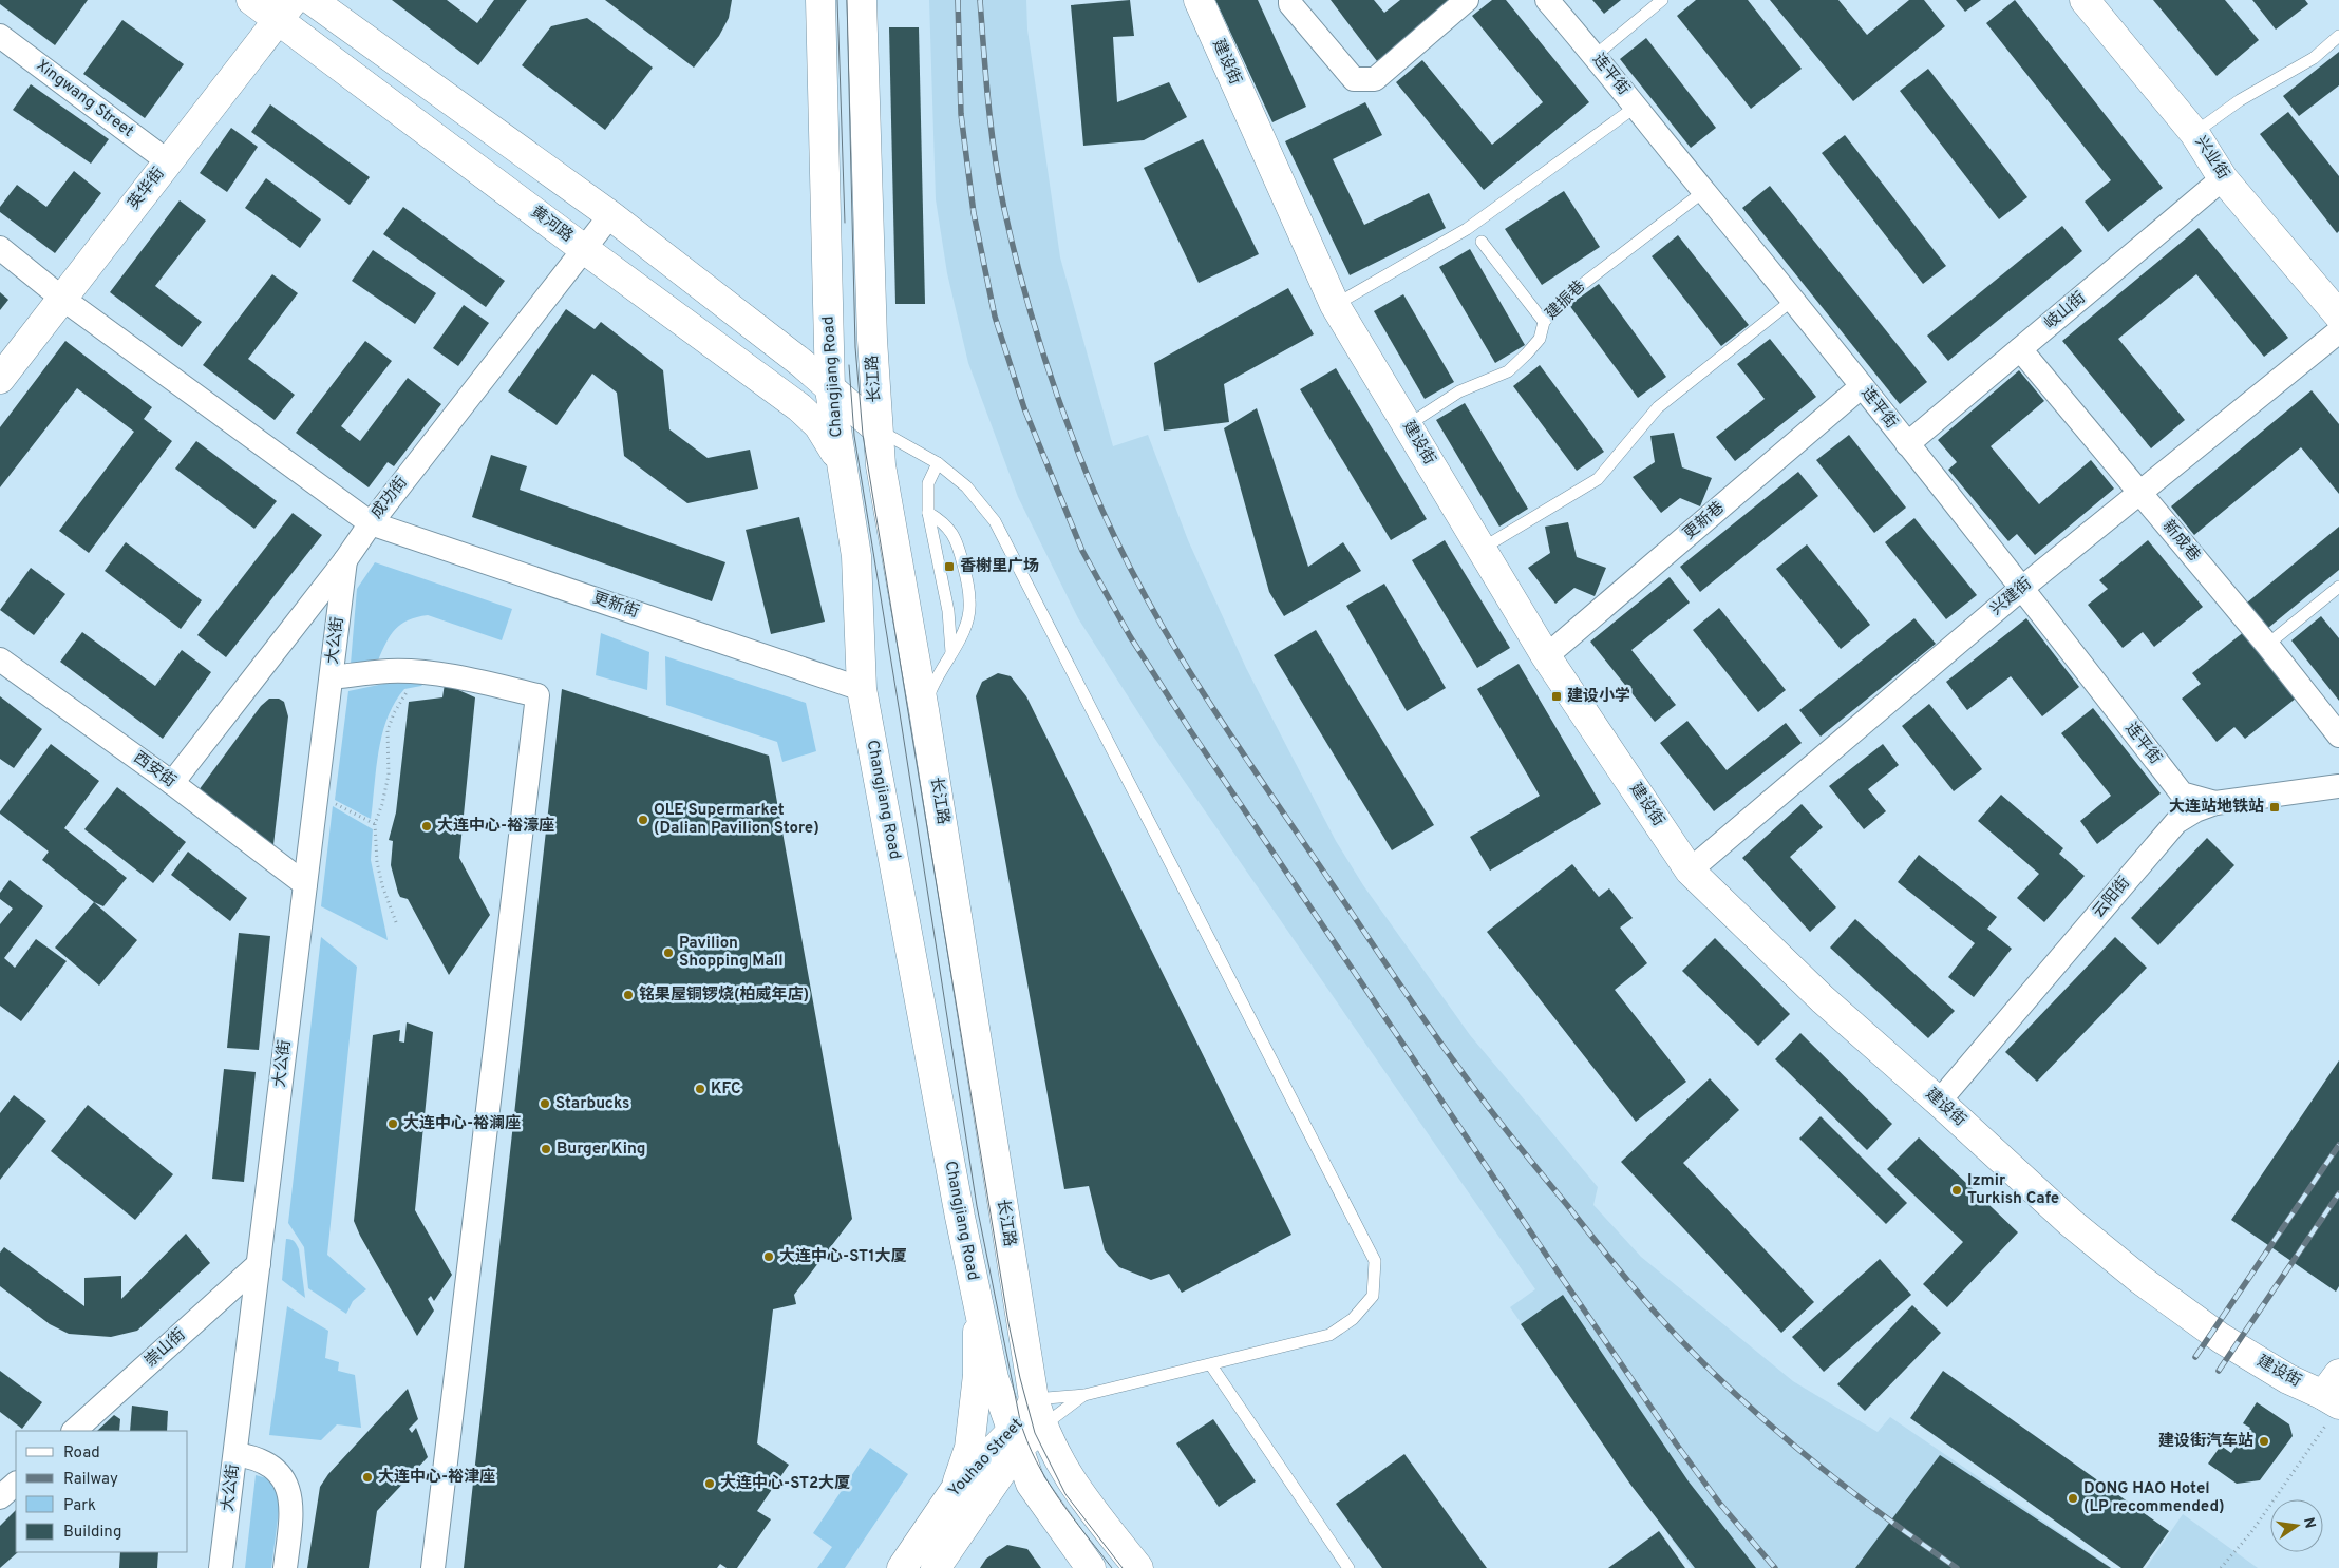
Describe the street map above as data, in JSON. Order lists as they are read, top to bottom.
{
  "streets": {
    "main road": [
      "建设街",
      "兴业街",
      "英华街",
      "黄河路",
      "Changjiang Road",
      "长江路",
      "Youhao Street"
    ],
    "street": [
      "连平街",
      "Xingwang Street",
      "岐山街",
      "成功街",
      "更新巷",
      "新成巷",
      "兴建街",
      "更新街",
      "大公街",
      "西安街",
      "云阳街",
      "崇山街"
    ],
    "lane": ["建振巷"]
  },
  "crossings": [
    ["建设街", "建振巷"],
    ["建设街", "更新巷"],
    ["建设街", "兴建街"],
    ["建设街", "云阳街"],
    ["连平街", "建振巷"],
    ["连平街", "岐山街"],
    ["连平街", "更新巷"],
    ["连平街", "兴建街"],
    ["连平街", "云阳街"],
    ["Xingwang Street", "英华街"],
    ["兴业街", "岐山街"],
    ["英华街", "黄河路"],
    ["英华街", "更新街"],
    ["黄河路", "Changjiang Road"],
    ["黄河路", "成功街"],
    ["岐山街", "新成巷"],
    ["Changjiang Road", "更新街"],
    ["Changjiang Road", "Youhao Street"],
    ["长江路", "Youhao Street"],
    ["成功街", "更新街"],
    ["成功街", "大公街"],
    ["成功街", "西安街"],
    ["新成巷", "兴建街"],
    ["大公街", "西安街"],
    ["大公街", "崇山街"]
  ],
  "places": {
    "transit": ["香榭里广场", "建设小学", "大连站地铁站"],
    "other": [
      "OLE Supermarket (Dalian Pavilion Store)",
      "大连中心-裕濠座",
      "Pavilion Shopping Mall",
      "铭果屋铜锣烧(柏威年店)",
      "KFC",
      "Starbucks",
      "大连中心-裕澜座",
      "Burger King",
      "Izmir Turkish Cafe",
      "大连中心-ST1大厦",
      "建设街汽车站",
      "大连中心-裕津座",
      "大连中心-ST2大厦",
      "DONG HAO Hotel (LP recommended)"
    ]
  },
  "legend": [
    "Road",
    "Railway",
    "Park",
    "Building"
  ],
  "north": "right"
}
